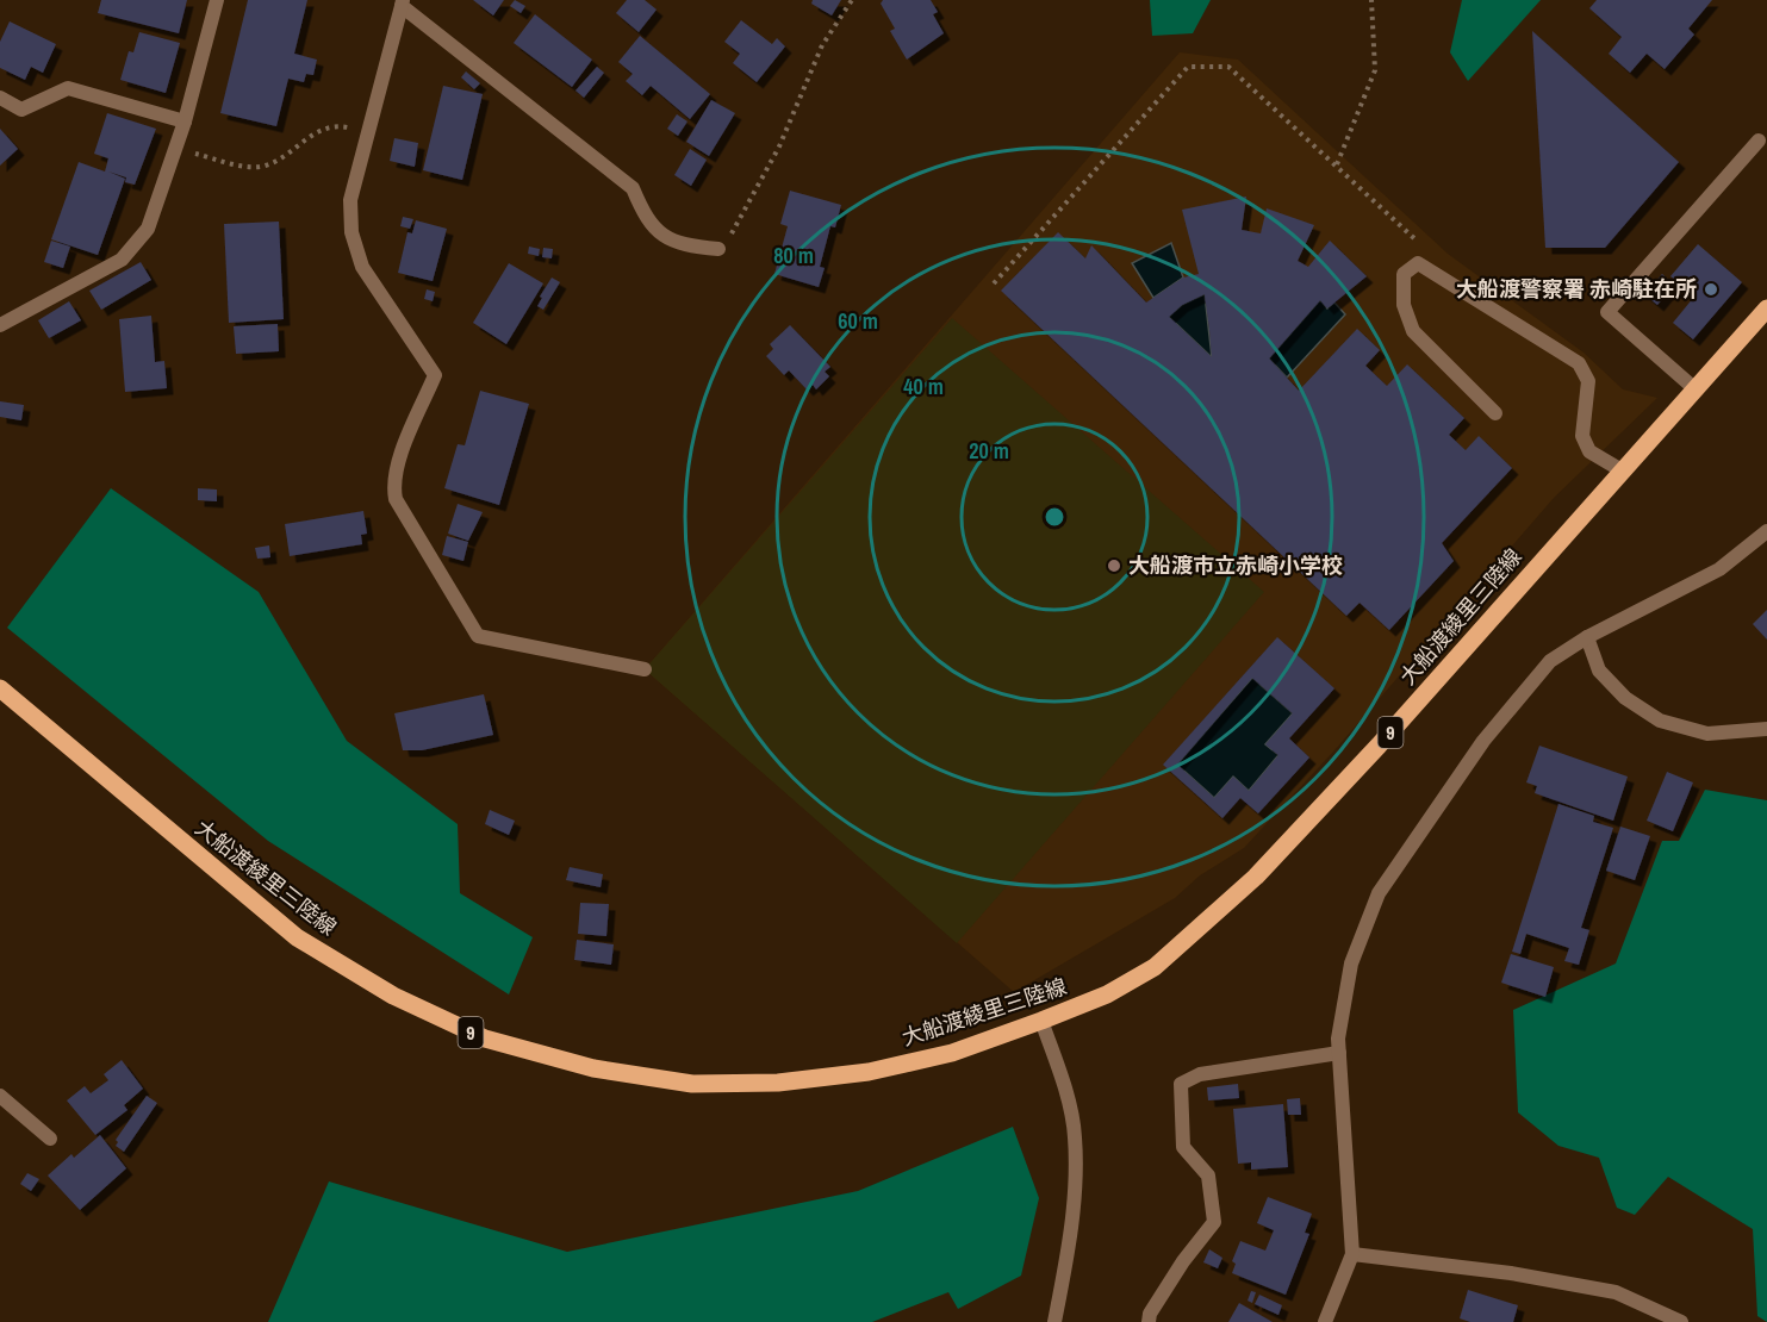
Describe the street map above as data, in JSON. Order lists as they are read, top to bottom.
{
  "streets": {
    "main road": ["大船渡綾里三陸線", "9"]
  },
  "places": ["大船渡警察署 赤崎駐在所", "大船渡市立赤崎小学校"],
  "rings": [
    "80 m",
    "60 m",
    "40 m",
    "20 m"
  ]
}
